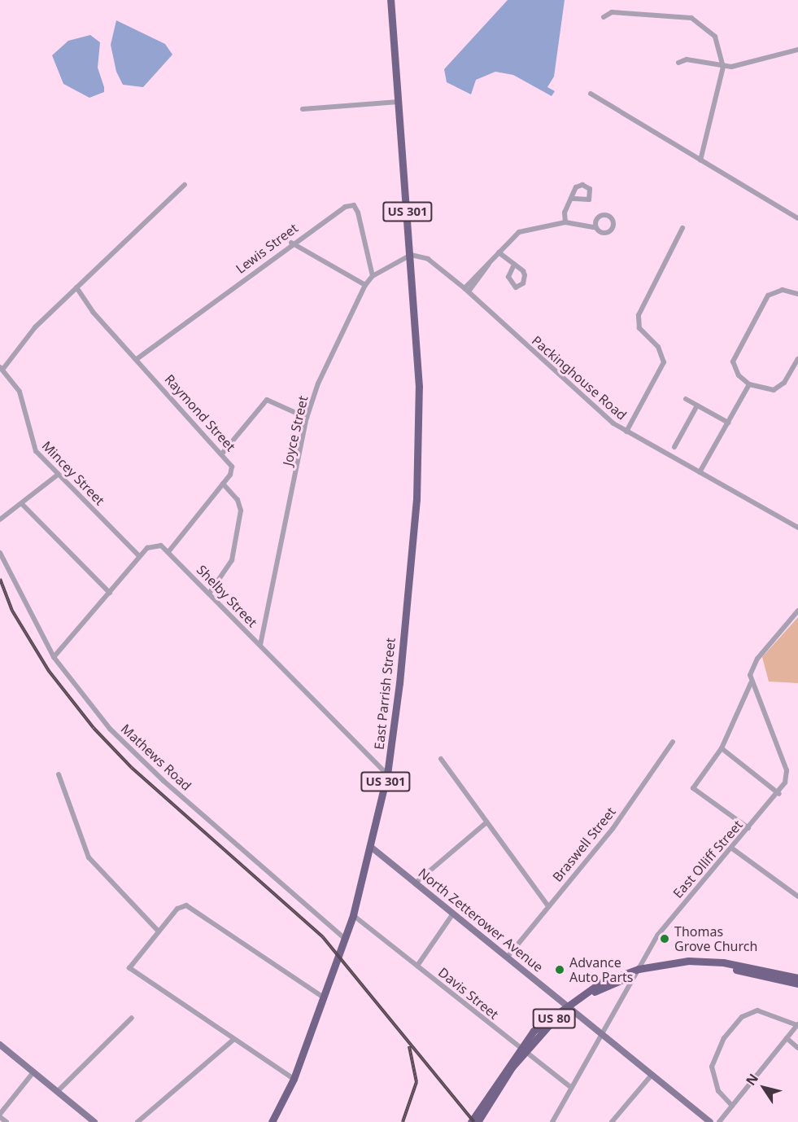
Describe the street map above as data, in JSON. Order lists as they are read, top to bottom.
{
  "streets": {
    "main road": ["US 301", "East Parrish Street", "US 80"],
    "street": [
      "Lewis Street",
      "Packinghouse Road",
      "Raymond Street",
      "Joyce Street",
      "Mincey Street",
      "Shelby Street",
      "Mathews Road",
      "Braswell Street",
      "East Olliff Street",
      "North Zetterower Avenue",
      "Davis Street"
    ]
  },
  "crossings": [
    ["US 301", "Packinghouse Road"],
    ["US 301", "Joyce Street"],
    ["US 301", "East Parrish Street"],
    ["Lewis Street", "Raymond Street"],
    ["Lewis Street", "Joyce Street"],
    ["Packinghouse Road", "Joyce Street"],
    ["Packinghouse Road", "East Parrish Street"],
    ["Joyce Street", "Shelby Street"],
    ["Joyce Street", "East Parrish Street"],
    ["Shelby Street", "East Parrish Street"],
    ["East Parrish Street", "Mathews Road"],
    ["East Parrish Street", "North Zetterower Avenue"],
    ["East Parrish Street", "Davis Street"],
    ["Braswell Street", "North Zetterower Avenue"],
    ["East Olliff Street", "North Zetterower Avenue"],
    ["East Olliff Street", "Davis Street"],
    ["East Olliff Street", "US 80"],
    ["North Zetterower Avenue", "US 80"],
    ["Davis Street", "US 80"]
  ],
  "places": ["Thomas Grove Church", "Advance Auto Parts"],
  "north": "top left"
}
